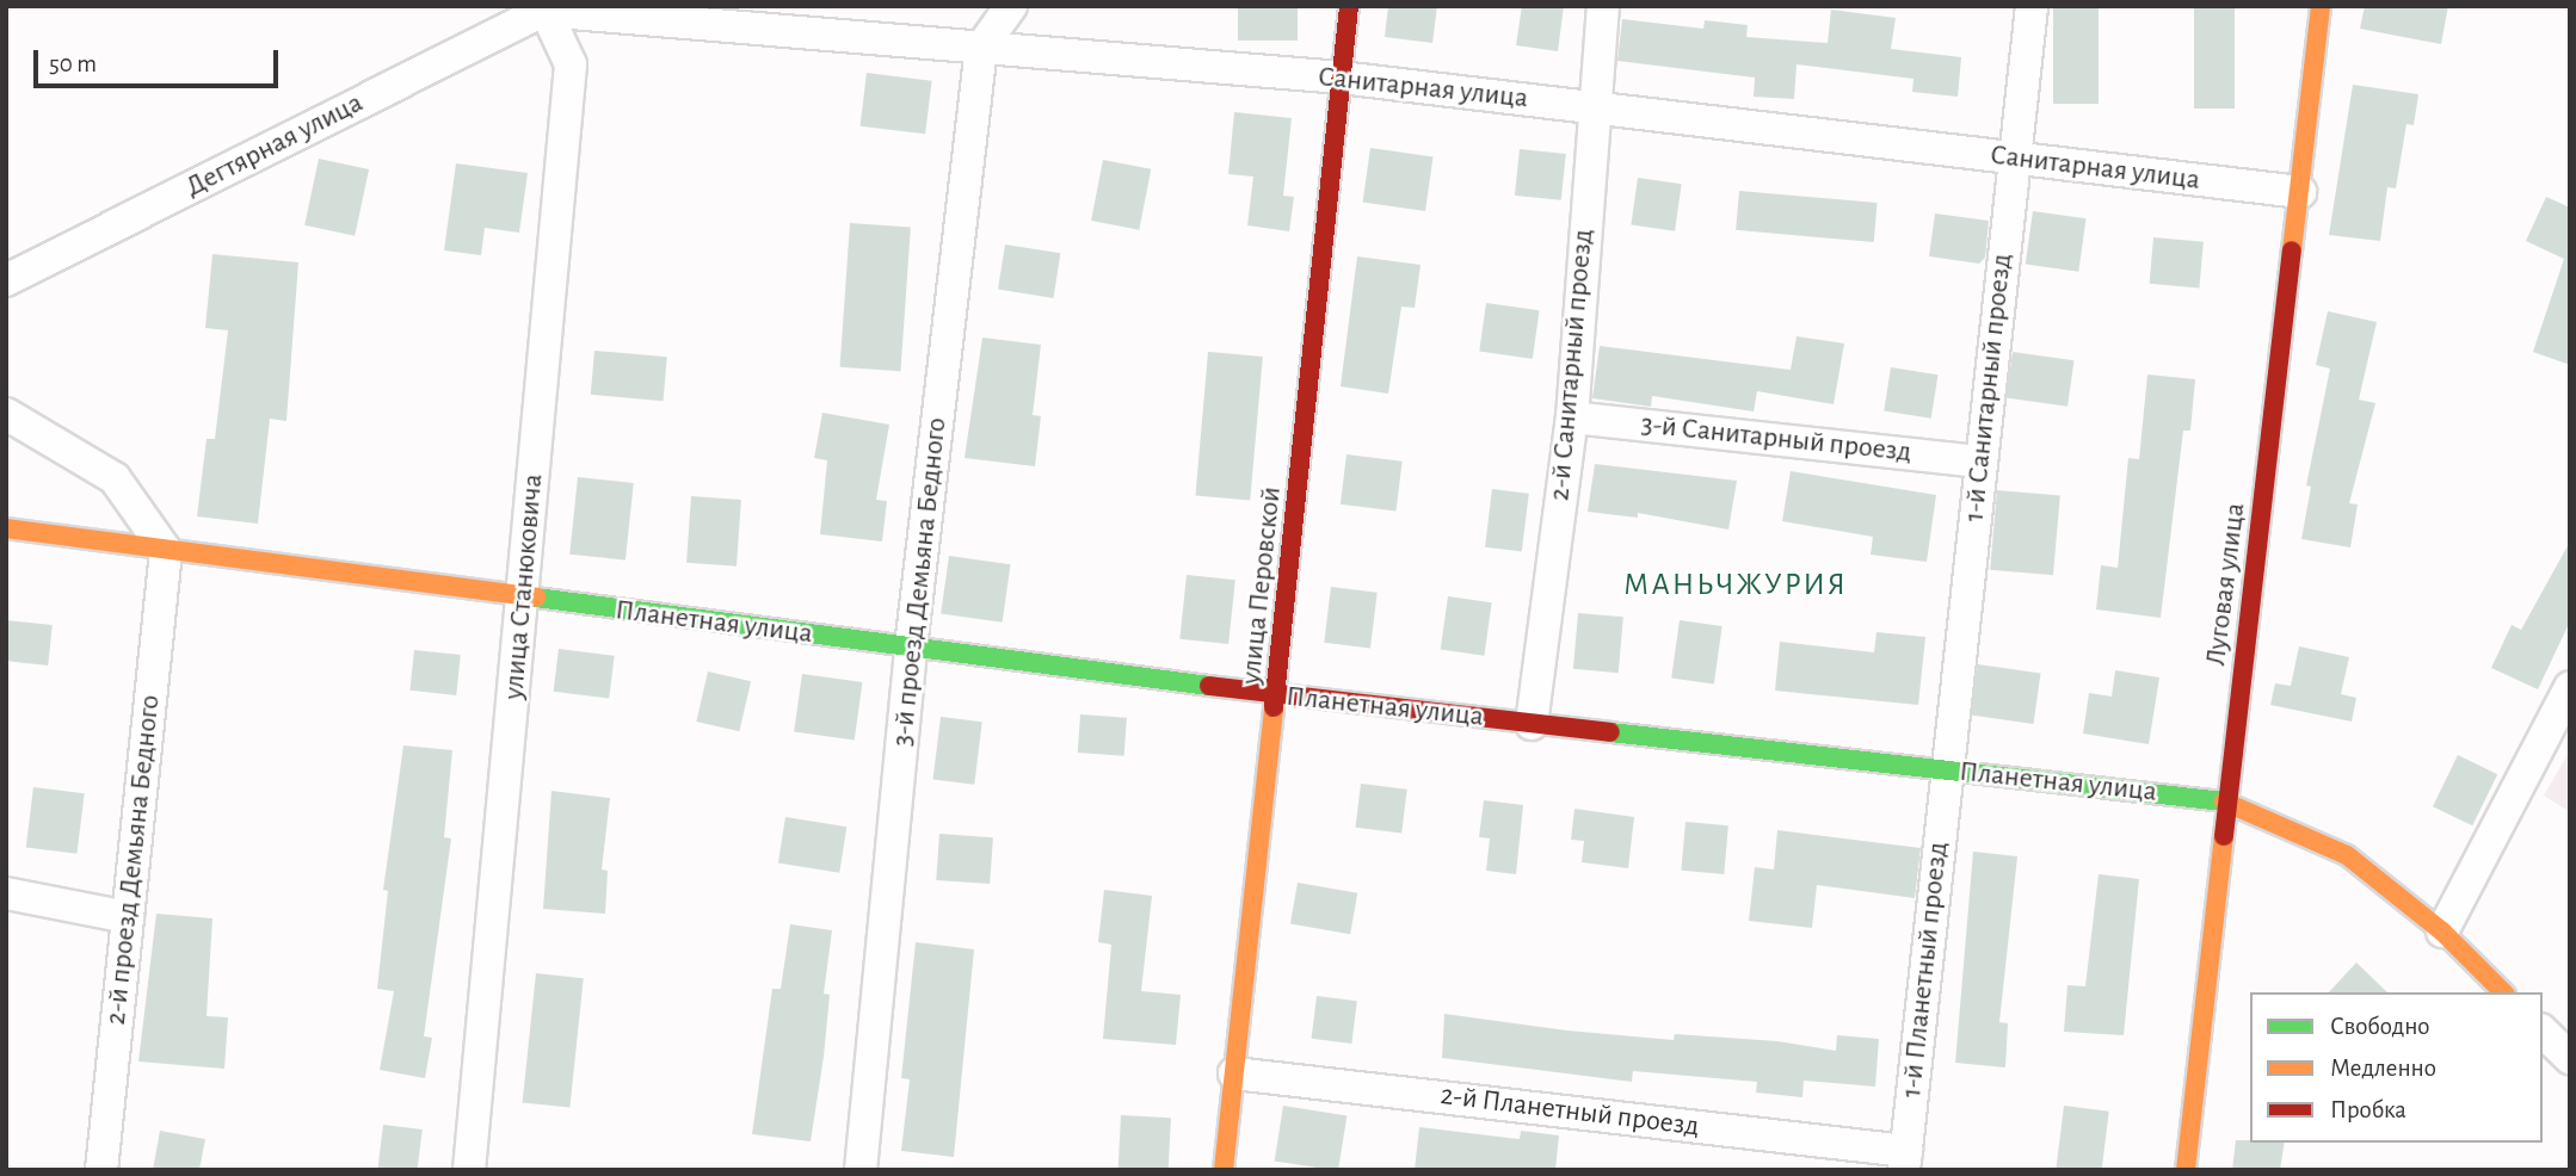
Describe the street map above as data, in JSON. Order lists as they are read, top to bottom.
{
  "streets": {
    "street": [
      "Санитарная улица",
      "Дегтярная улица",
      "2-й Санитарный проезд",
      "1-й Санитарный проезд",
      "3-й Санитарный проезд",
      "3-й проезд Демьяна Бедного",
      "Луговая улица",
      "улица Перовской",
      "улица Станюковича",
      "Планетная улица",
      "2-й проезд Демьяна Бедного",
      "1-й Планетный проезд",
      "2-й Планетный проезд"
    ]
  },
  "crossings": [
    ["Санитарная улица", "Дегтярная улица"],
    ["Санитарная улица", "2-й Санитарный проезд"],
    ["Санитарная улица", "1-й Санитарный проезд"],
    ["Санитарная улица", "3-й проезд Демьяна Бедного"],
    ["Санитарная улица", "Луговая улица"],
    ["Санитарная улица", "улица Перовской"],
    ["Санитарная улица", "улица Станюковича"],
    ["Дегтярная улица", "улица Станюковича"],
    ["2-й Санитарный проезд", "3-й Санитарный проезд"],
    ["2-й Санитарный проезд", "Планетная улица"],
    ["1-й Санитарный проезд", "3-й Санитарный проезд"],
    ["1-й Санитарный проезд", "Планетная улица"],
    ["1-й Санитарный проезд", "1-й Планетный проезд"],
    ["3-й проезд Демьяна Бедного", "Планетная улица"],
    ["Луговая улица", "Планетная улица"],
    ["улица Перовской", "Планетная улица"],
    ["улица Перовской", "2-й Планетный проезд"],
    ["улица Станюковича", "Планетная улица"],
    ["Планетная улица", "2-й проезд Демьяна Бедного"],
    ["Планетная улица", "1-й Планетный проезд"],
    ["1-й Планетный проезд", "2-й Планетный проезд"]
  ],
  "districts": ["МАНЬЧЖУРИЯ"],
  "legend": ["Свободно", "Медленно", "Пробка"],
  "scale_bar": "50 m"
}
